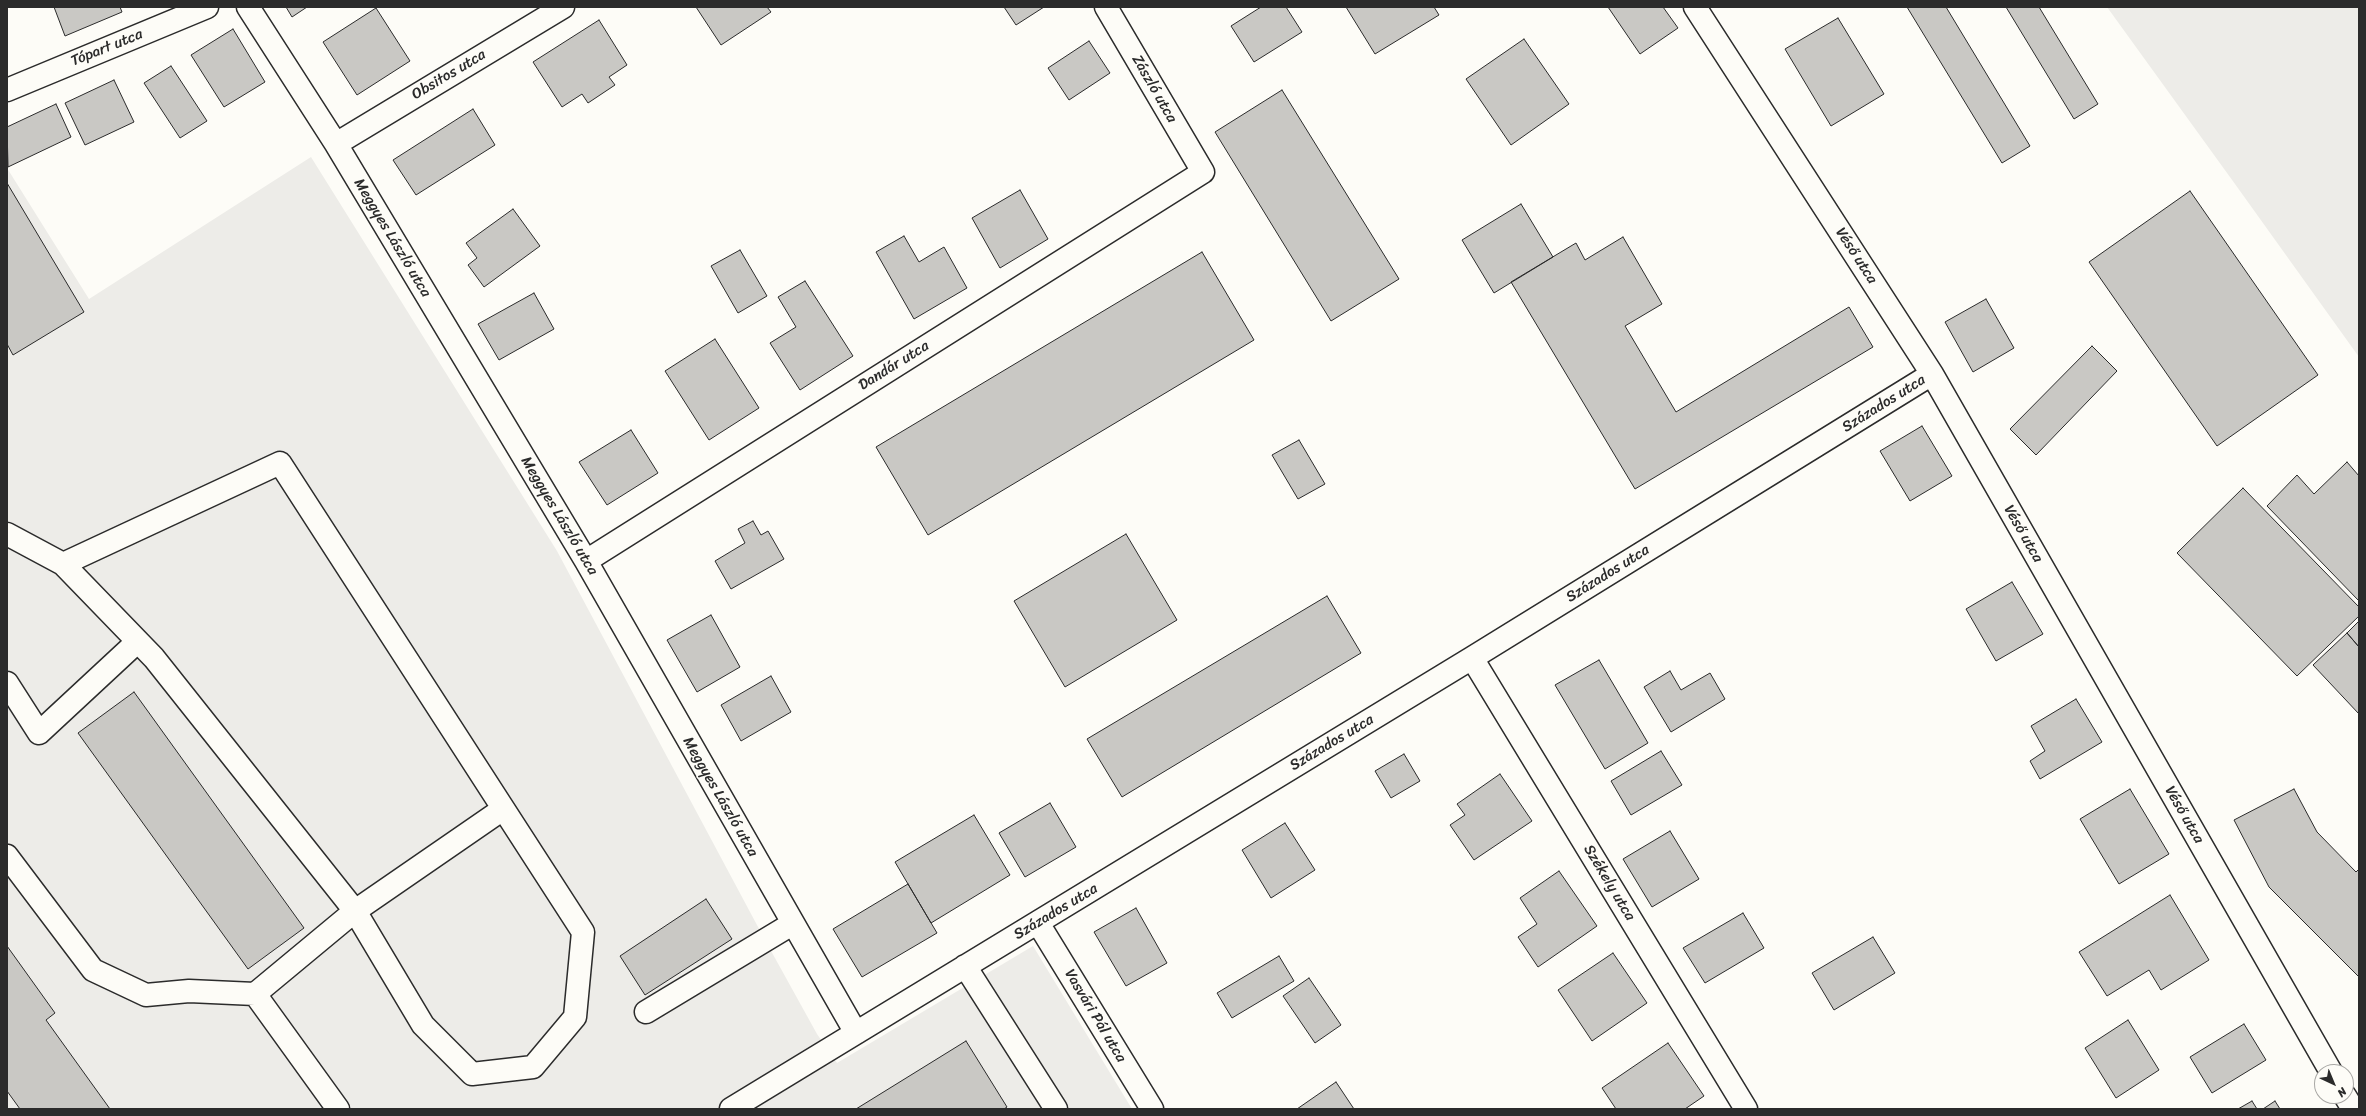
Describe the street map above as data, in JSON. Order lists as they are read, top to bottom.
{
  "streets": {
    "street": [
      "Tópart utca",
      "Obsitos utca",
      "Zászló utca",
      "Meggyes László utca",
      "Véső utca",
      "Dandár utca",
      "Százados utca",
      "Székely utca",
      "Vasvári Pál utca"
    ]
  },
  "crossings": [
    ["Obsitos utca", "Meggyes László utca"],
    ["Zászló utca", "Dandár utca"],
    ["Meggyes László utca", "Dandár utca"],
    ["Meggyes László utca", "Százados utca"],
    ["Véső utca", "Százados utca"],
    ["Százados utca", "Székely utca"],
    ["Százados utca", "Vasvári Pál utca"]
  ],
  "north": "bottom right"
}
